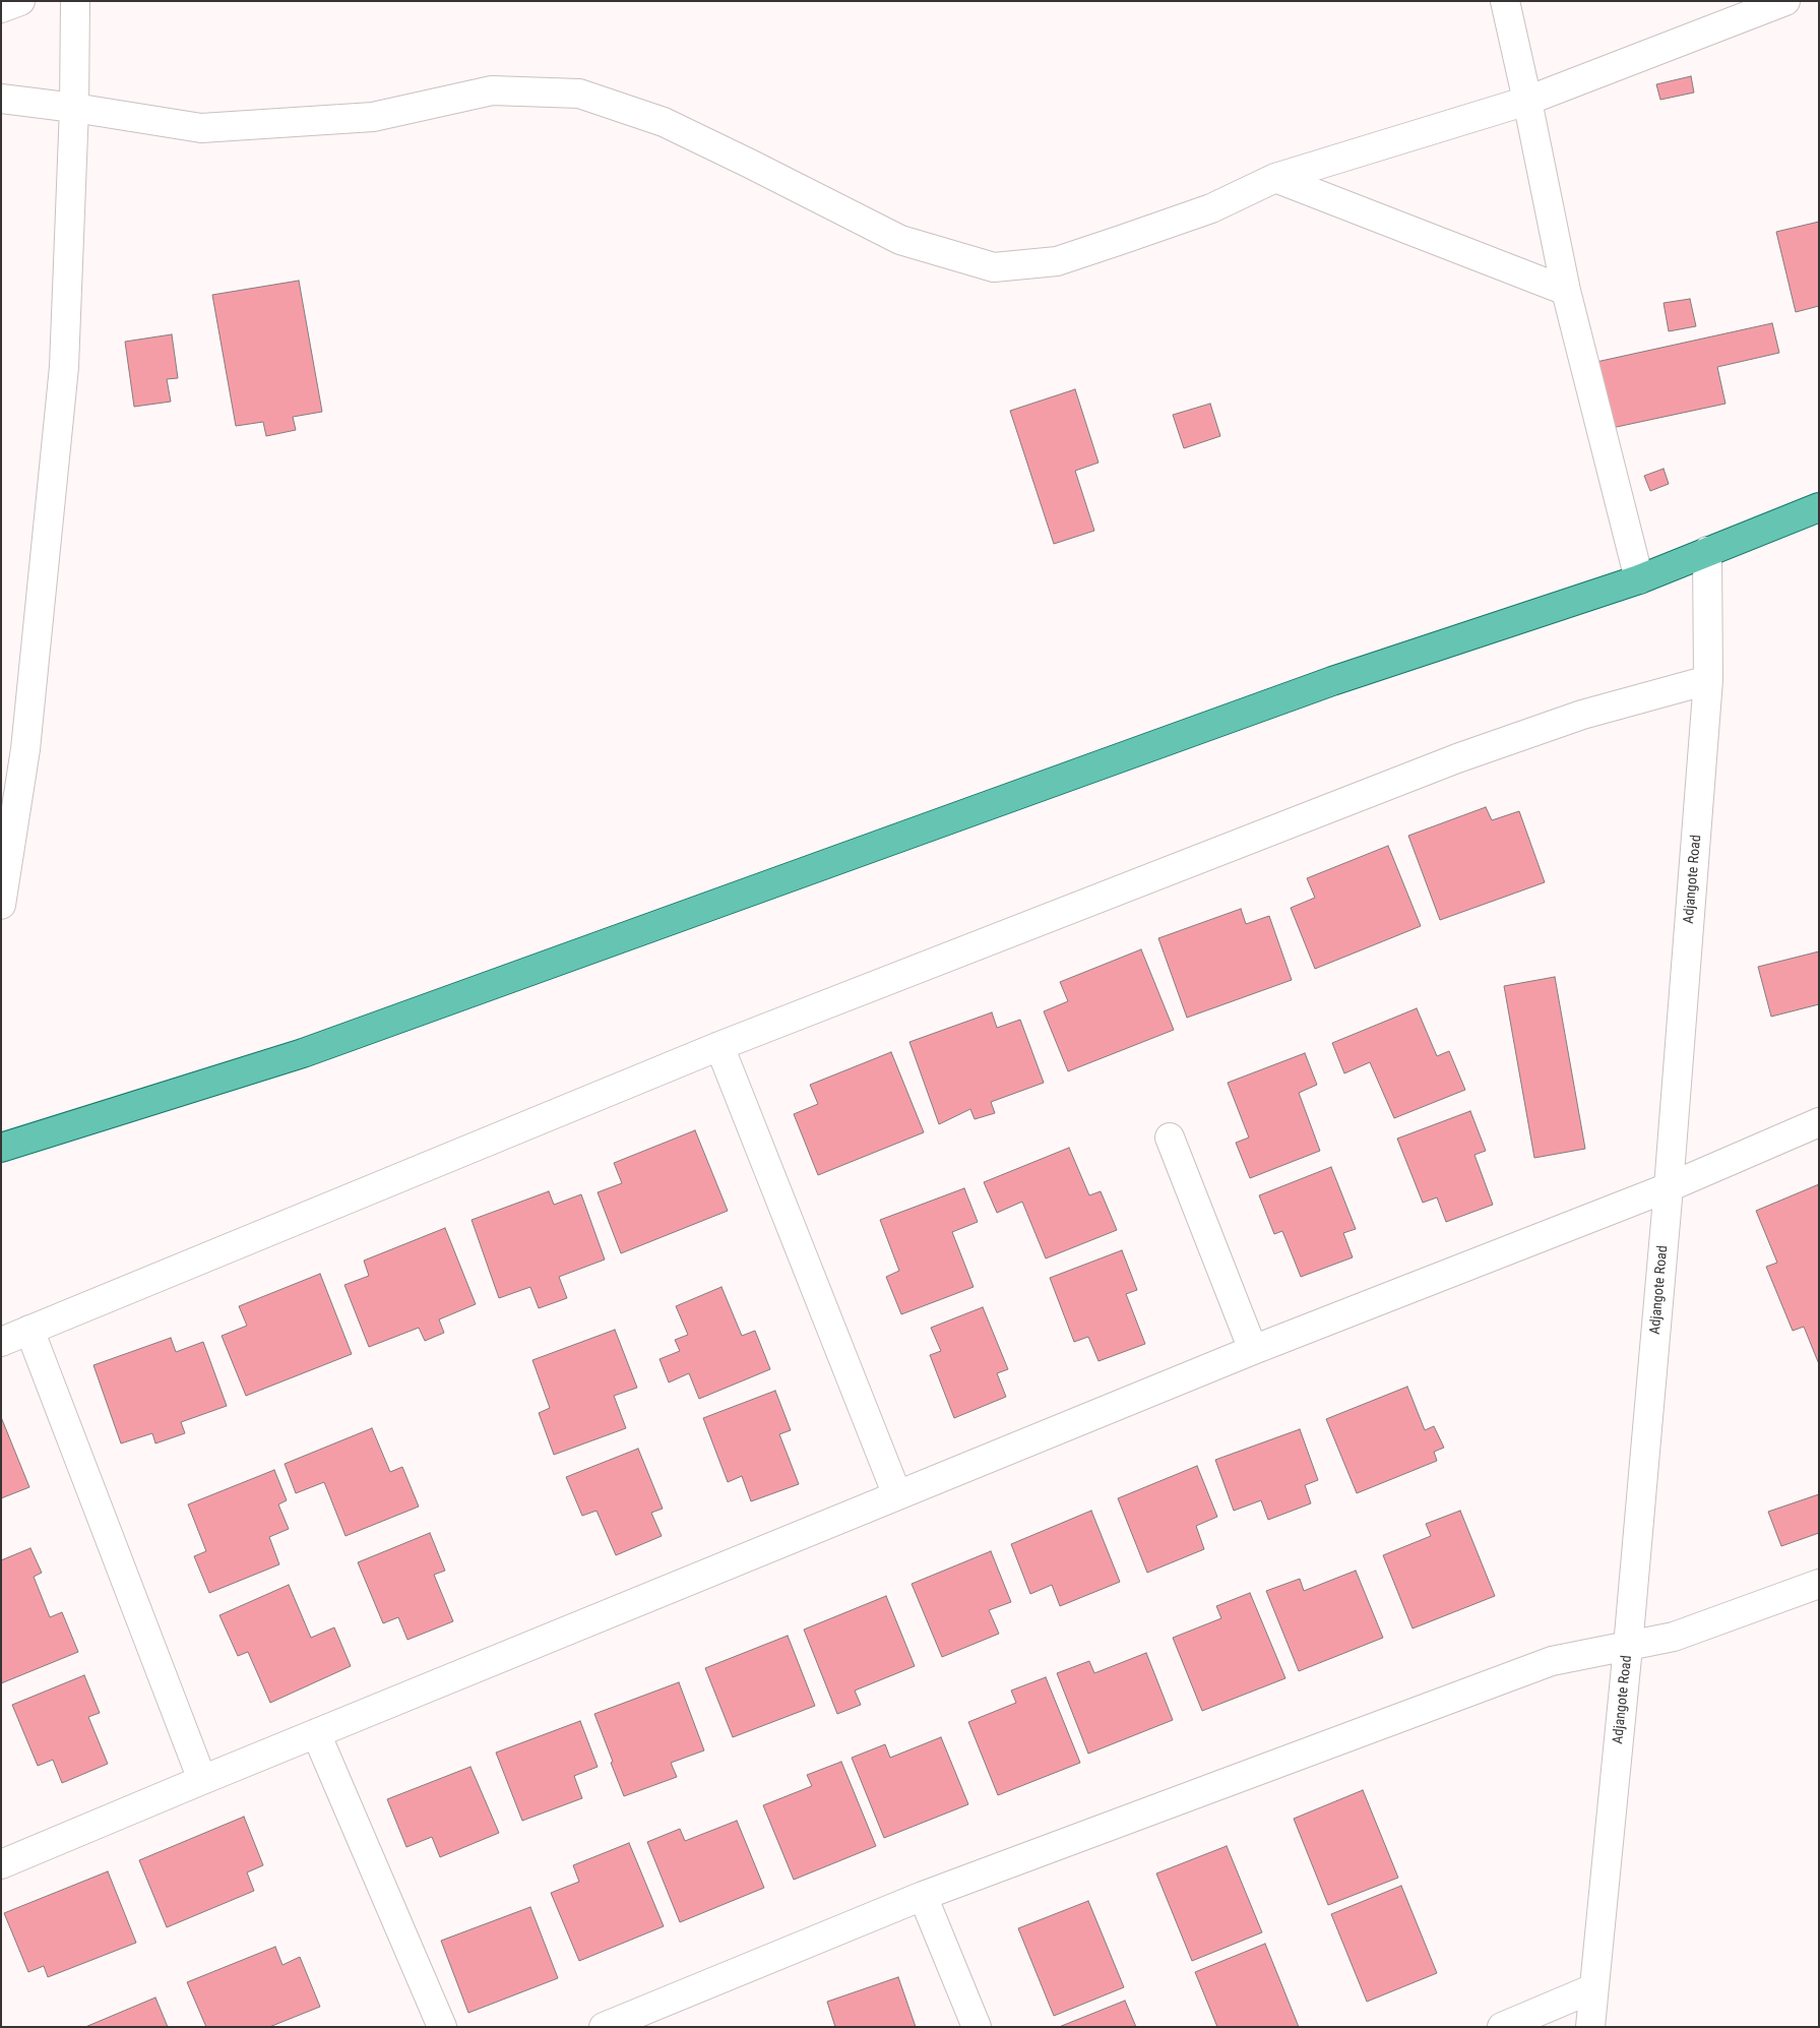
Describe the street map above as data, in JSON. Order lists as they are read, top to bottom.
{
  "streets": {
    "street": ["Adjangote Road"]
  }
}
